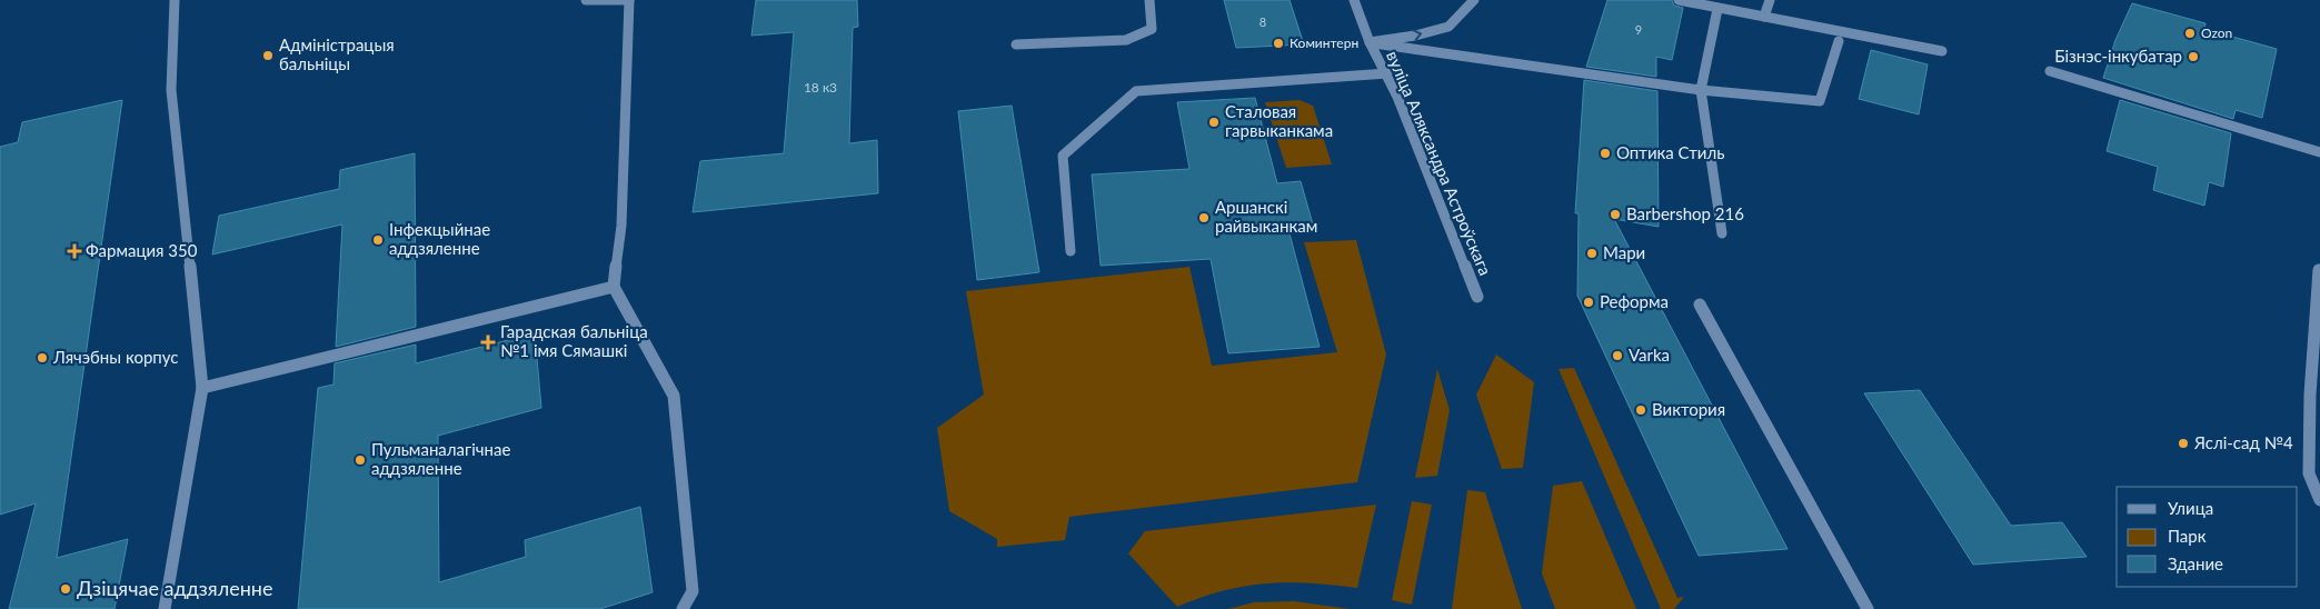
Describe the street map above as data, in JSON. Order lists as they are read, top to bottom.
{
  "streets": {
    "street": ["вуліца Аляксандра Астроўскага"]
  },
  "places": {
    "other": [
      "Ozon",
      "Коминтерн",
      "Адміністрацыя бальніцы",
      "Бізнэс-інкубатар",
      "Сталовая гарвыканкама",
      "Оптика Стиль",
      "Barbershop 216",
      "Аршанскі райвыканкам",
      "Інфекцыйнае аддзяленне",
      "Мари",
      "Реформа",
      "Varka",
      "Лячэбны корпус",
      "Виктория",
      "Яслі-сад №4",
      "Пульманалагічнае аддзяленне",
      "Дзіцячае аддзяленне"
    ],
    "health": ["Фармация 350", "Гарадская бальніца №1 імя Сямашкі"]
  },
  "house_numbers": ["8", "9", "18 к3"],
  "legend": ["Улица", "Парк", "Здание"]
}
